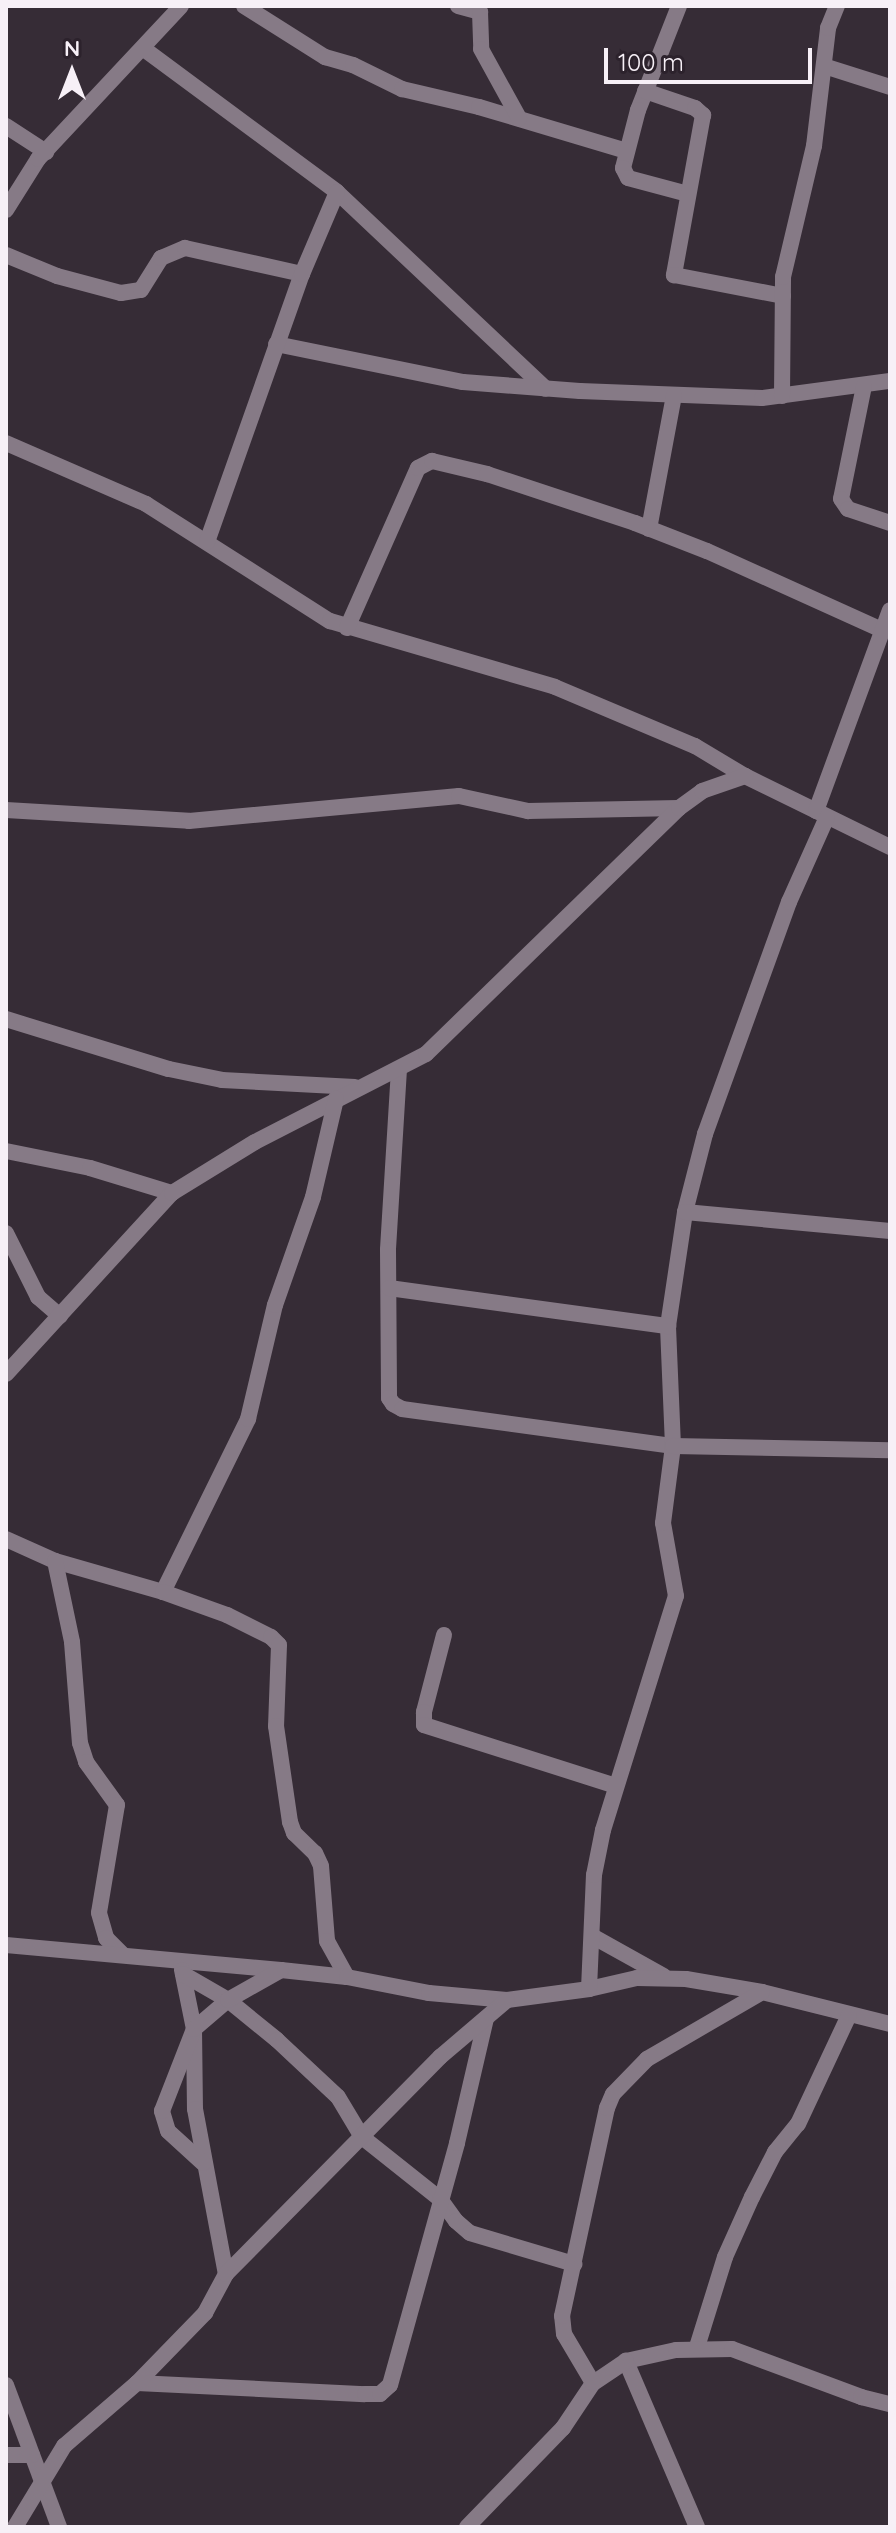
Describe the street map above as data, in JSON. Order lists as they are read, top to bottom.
{
  "scale_bar": "100 m",
  "north": "top"
}
